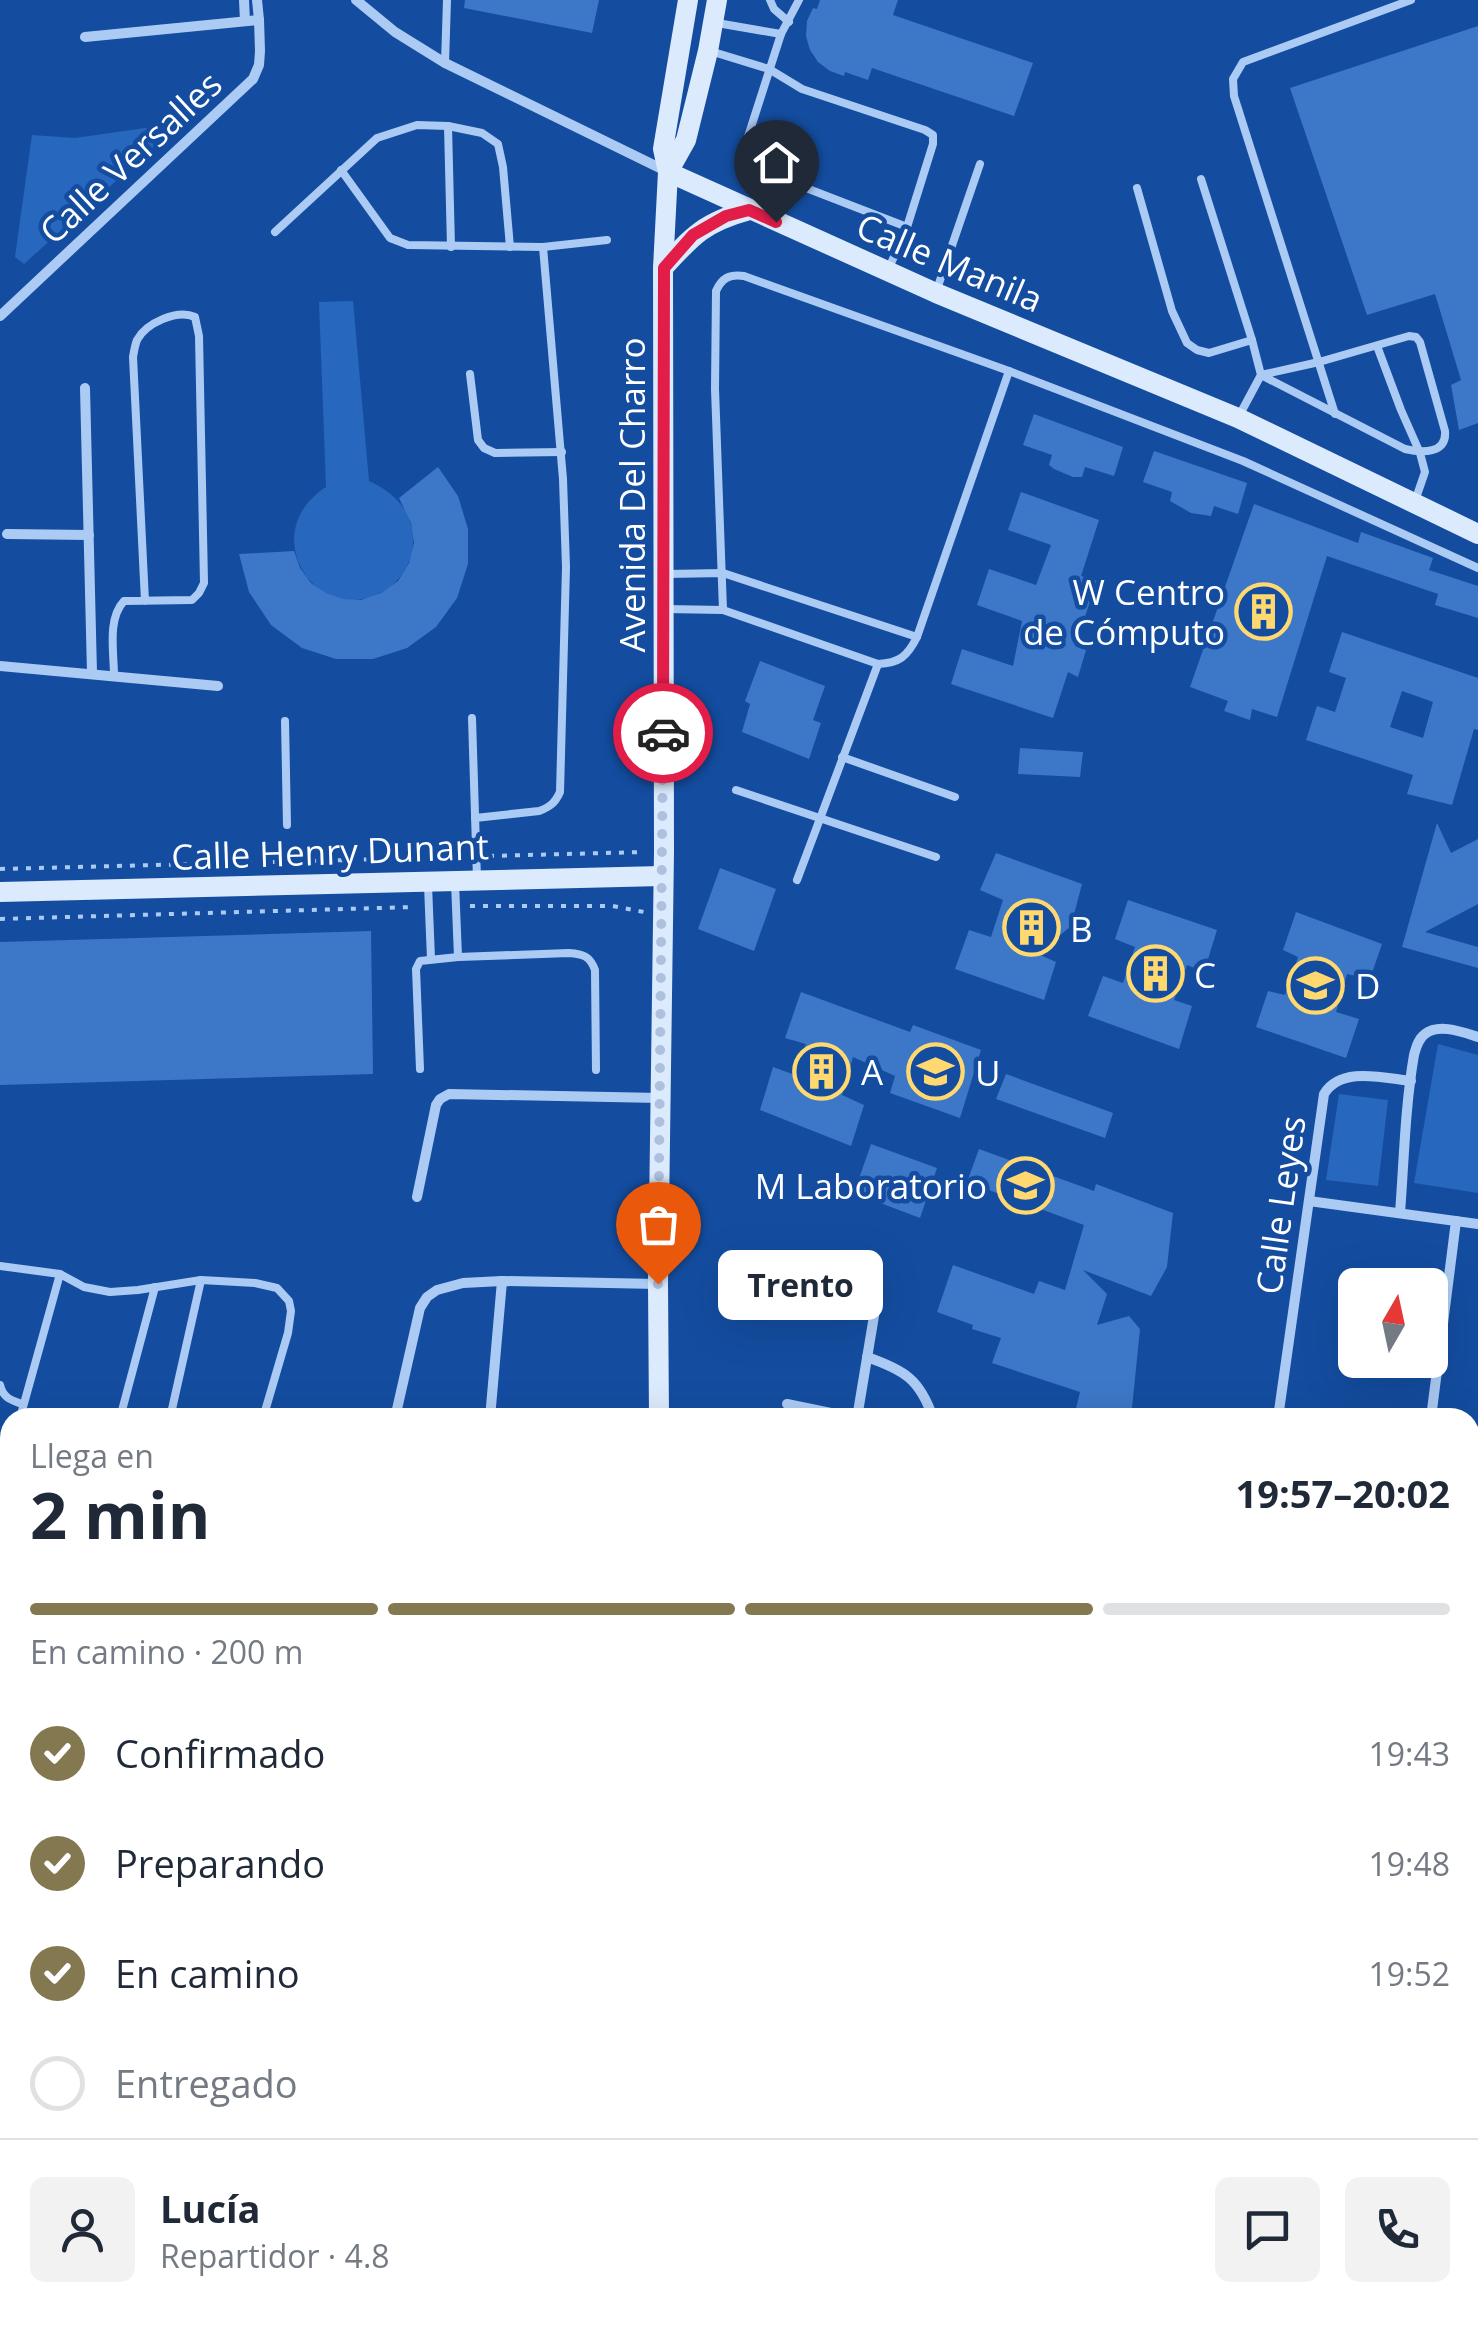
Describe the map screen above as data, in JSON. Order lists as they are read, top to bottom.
{
  "streets": {
    "street": [
      "Calle Versalles",
      "Calle Manila",
      "Avenida Del Charro",
      "Calle Henry Dunant",
      "Calle Leyes"
    ]
  },
  "crossings": [
    ["Calle Manila", "Avenida Del Charro"],
    ["Avenida Del Charro", "Calle Henry Dunant"]
  ],
  "places": {
    "building": [
      "W Centro de Cómputo",
      "B",
      "C",
      "A"
    ],
    "school or university": ["D", "U", "M Laboratorio"],
    "other": ["Trento"]
  },
  "north": "top",
  "page": {
    "bubble": "Trento",
    "heading": ["2 min", "Llega en", "19:57–20:02"],
    "panel": ["Lucía", "Repartidor · 4.8"],
    "bar": "En camino · 200 m",
    "list": [
      ["Confirmado", "19:43"],
      ["Preparando", "19:48"],
      ["En camino", "19:52"],
      "Entregado"
    ]
  }
}
